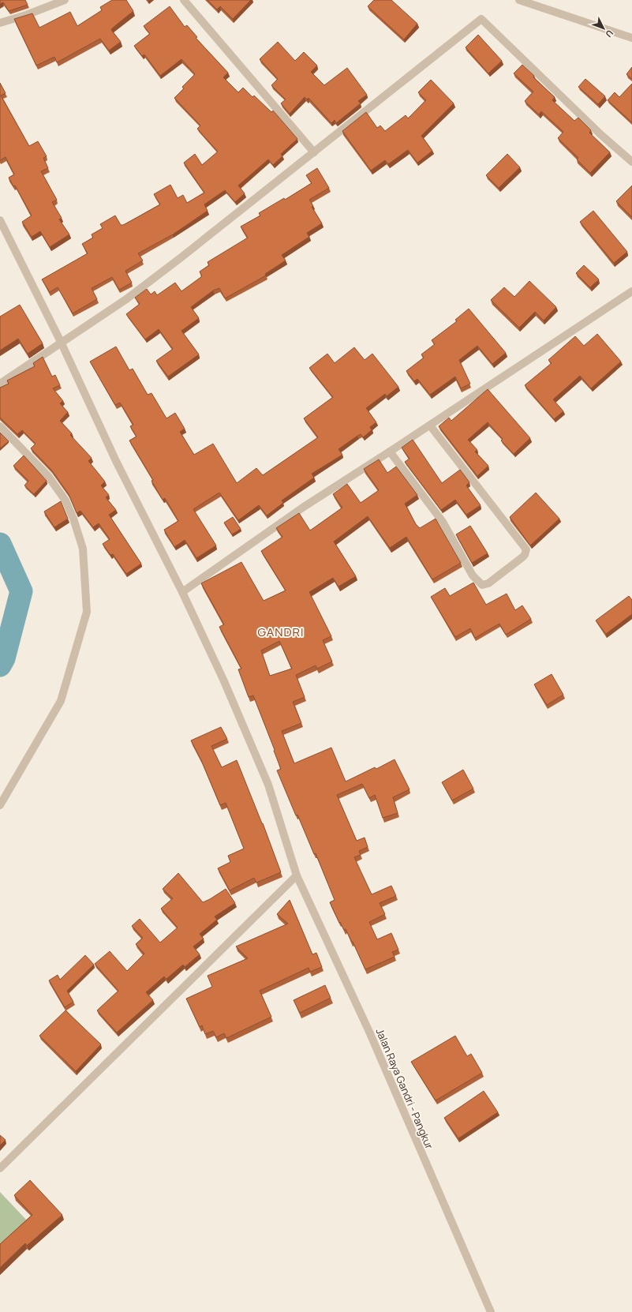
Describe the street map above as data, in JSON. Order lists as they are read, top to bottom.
{
  "streets": {
    "street": ["Jalan Raya Gandri - Pangkur"]
  },
  "districts": ["GANDRI"],
  "north": "bottom right"
}
